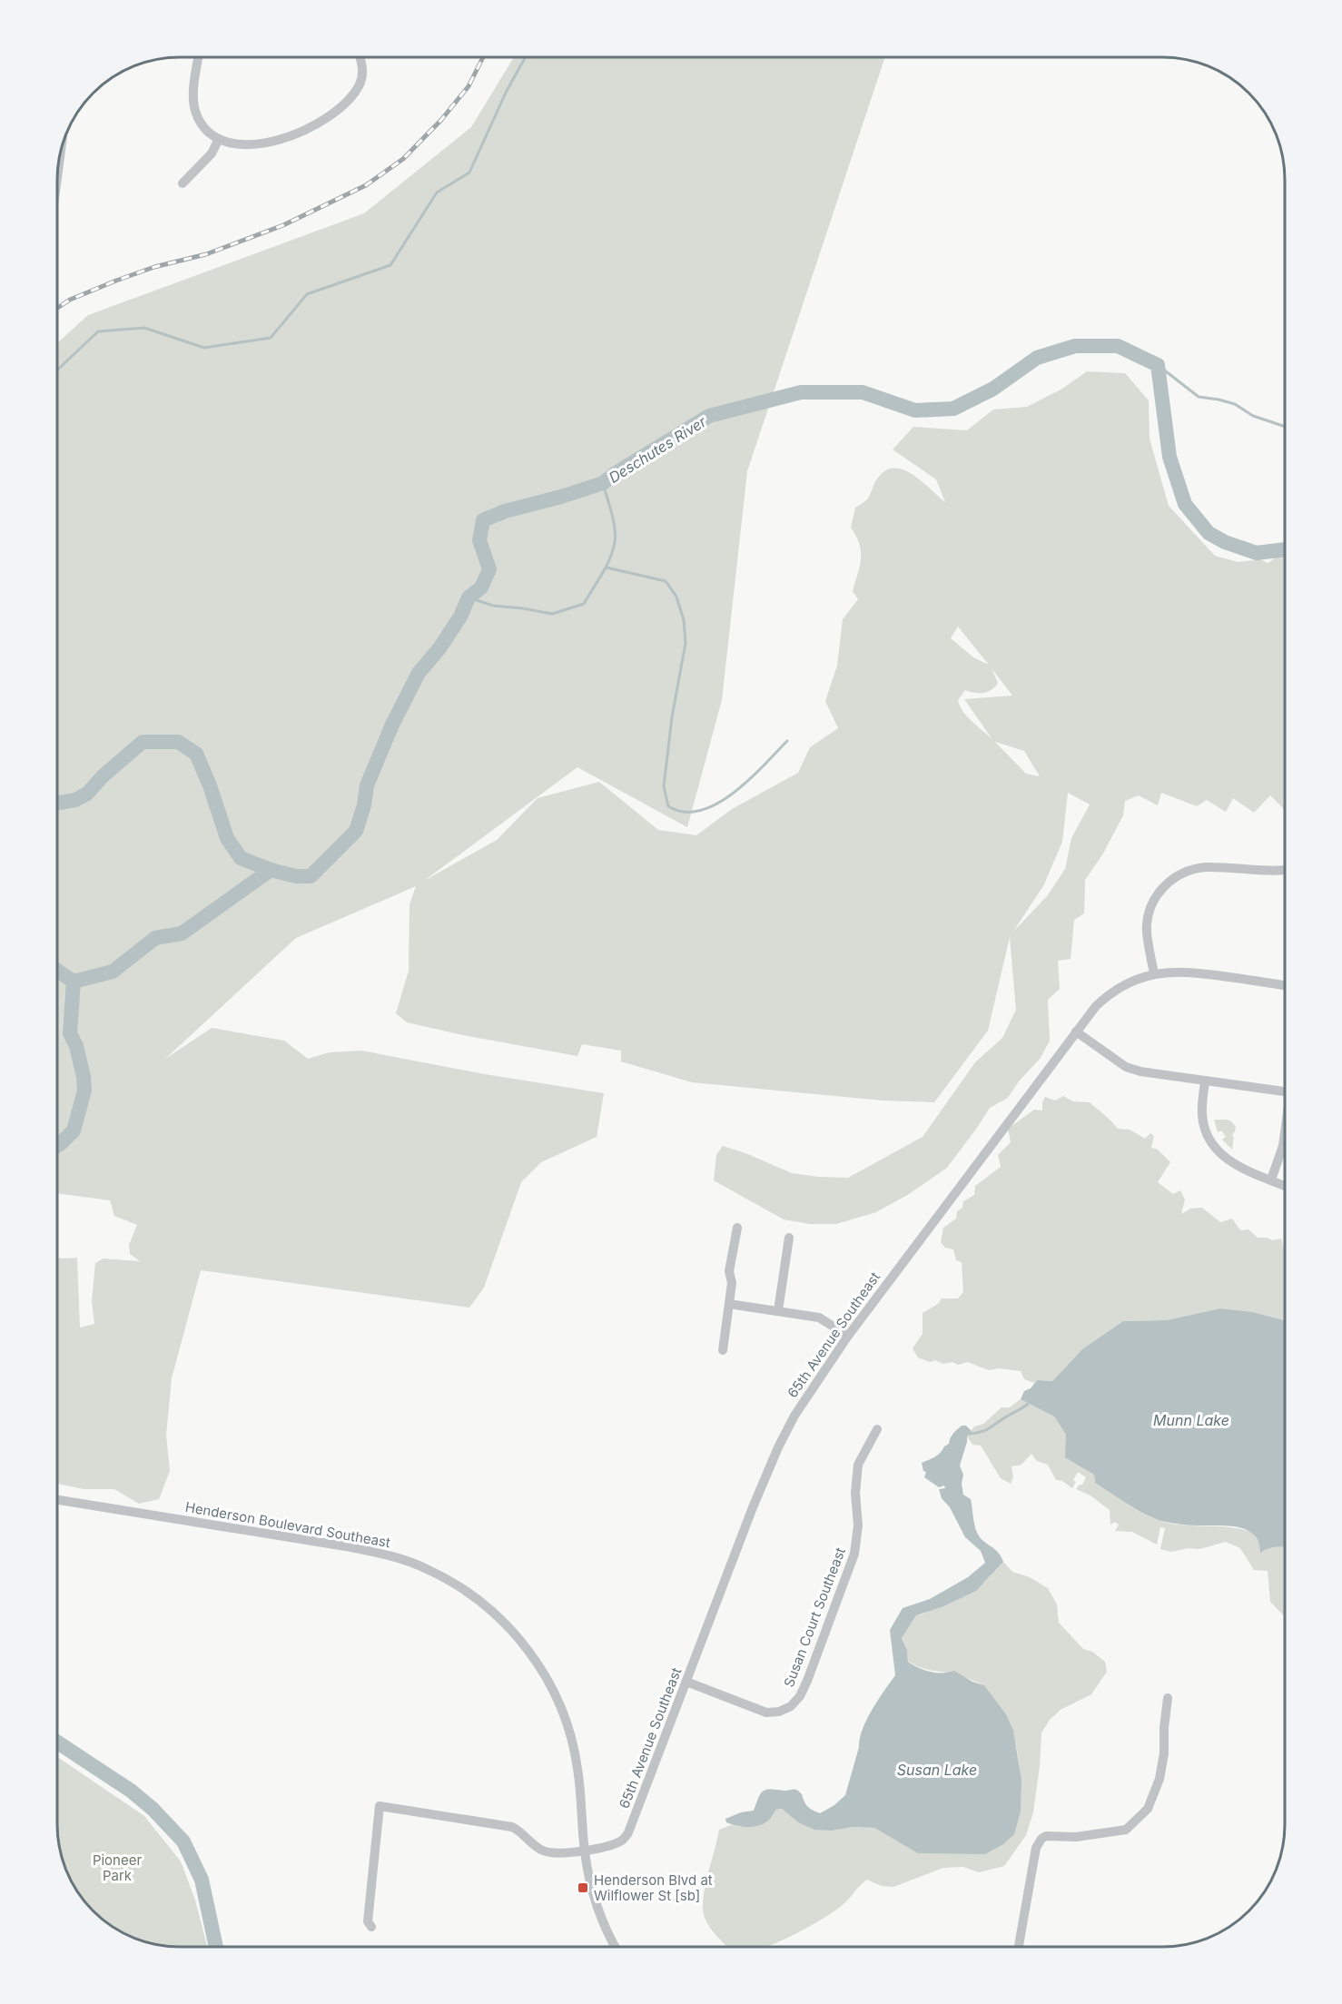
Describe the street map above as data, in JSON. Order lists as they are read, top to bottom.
{
  "streets": {
    "street": ["65th Avenue Southeast", "Henderson Boulevard Southeast", "Susan Court Southeast"]
  },
  "crossings": [
    ["65th Avenue Southeast", "Henderson Boulevard Southeast"],
    ["65th Avenue Southeast", "Susan Court Southeast"]
  ],
  "water": ["Deschutes River", "Munn Lake", "Susan Lake"],
  "parks": ["Pioneer Park"],
  "places": {
    "transit": ["Henderson Blvd at Wilflower St [sb]"]
  }
}
